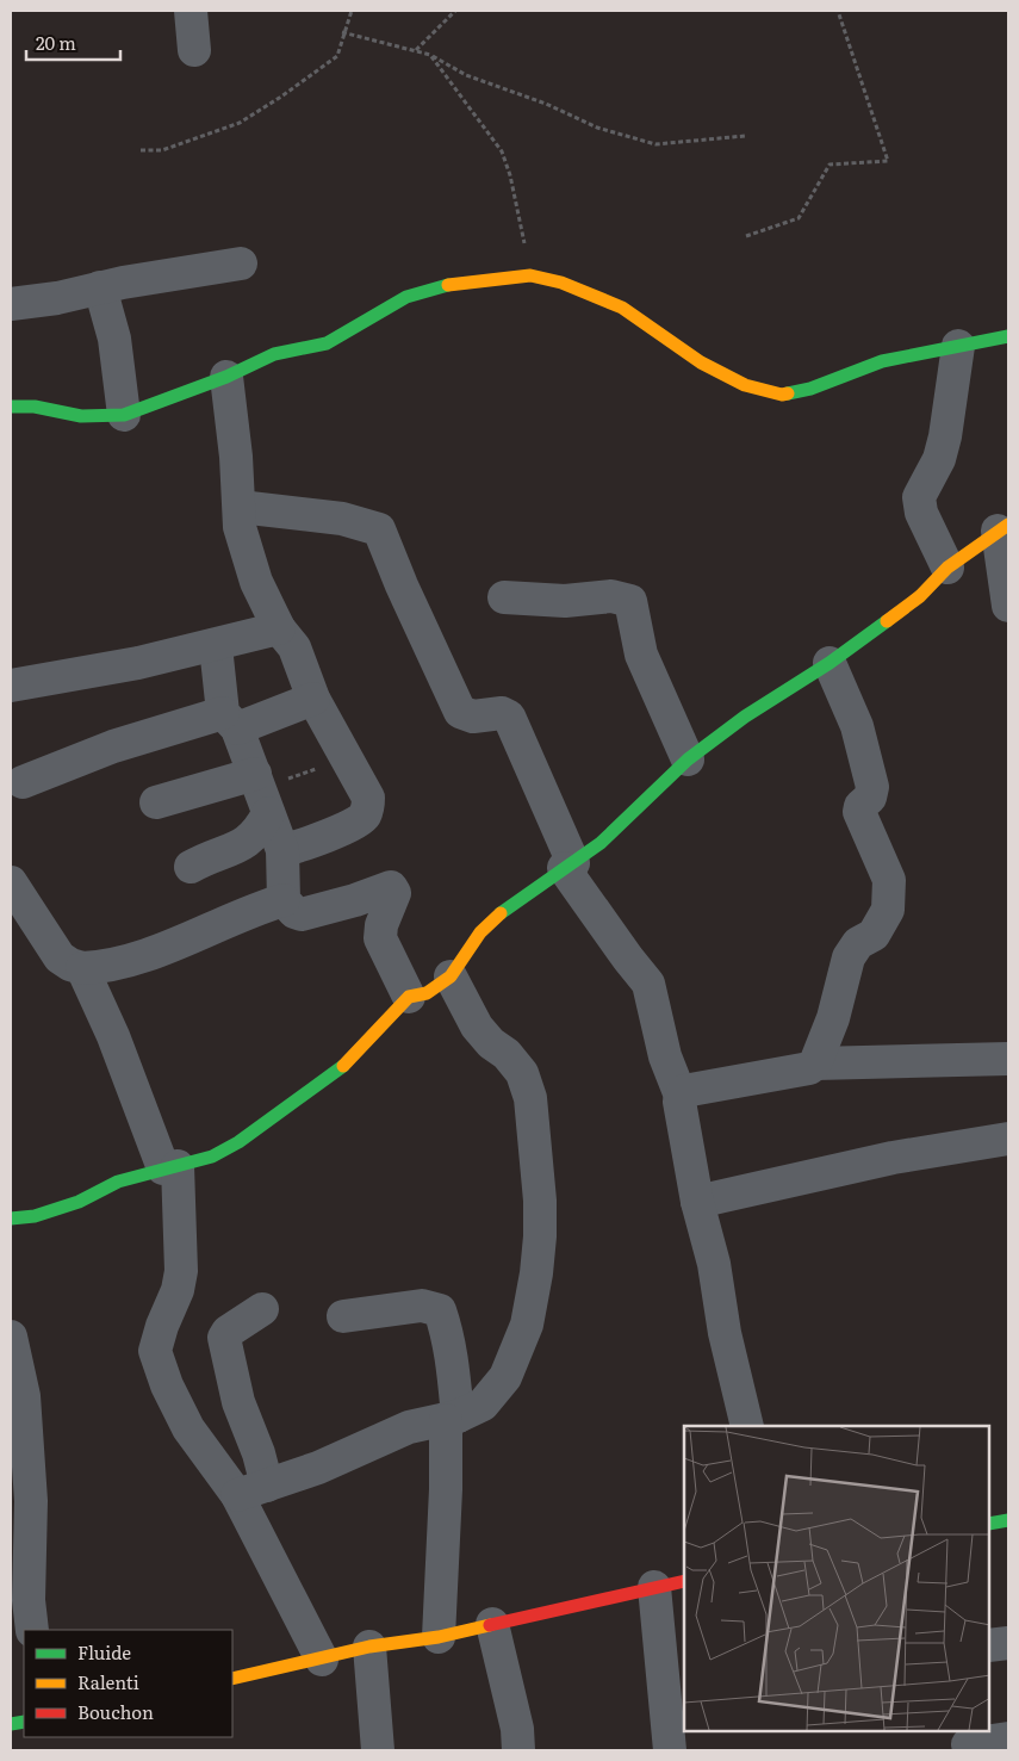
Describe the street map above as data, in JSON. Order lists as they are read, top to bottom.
{
  "legend": ["Fluide", "Ralenti", "Bouchon"],
  "scale_bar": "20 m"
}
